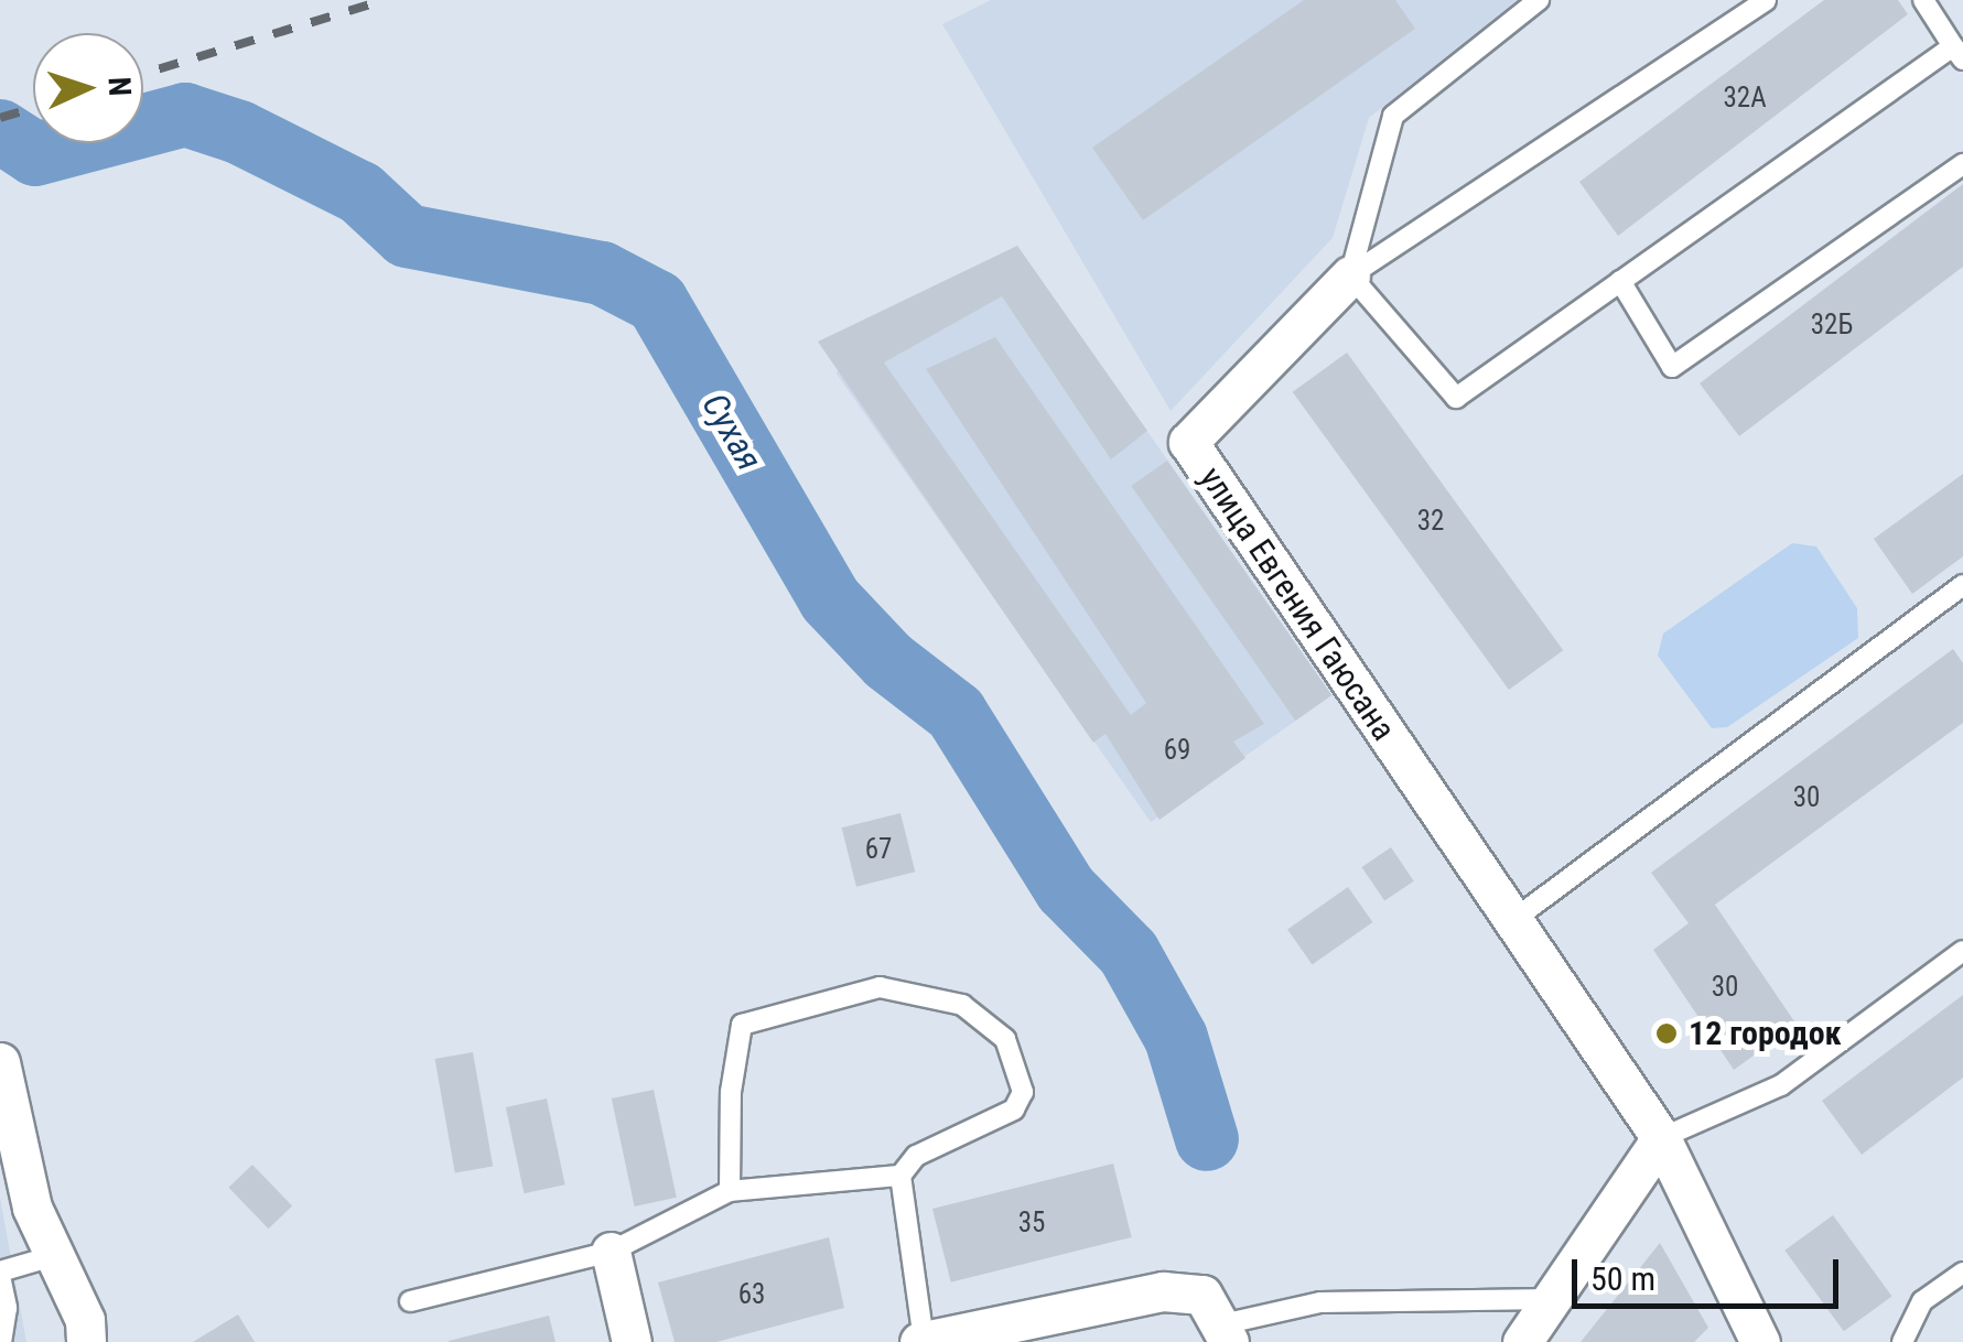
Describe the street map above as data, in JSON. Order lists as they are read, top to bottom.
{
  "streets": {
    "street": ["улица Евгения Гаюсана"]
  },
  "water": ["Сухая"],
  "places": ["12 городок"],
  "house_numbers": [
    "32А",
    "32Б",
    "32",
    "69",
    "30",
    "67",
    "30",
    "35",
    "63"
  ],
  "scale_bar": "50 m",
  "north": "right"
}
